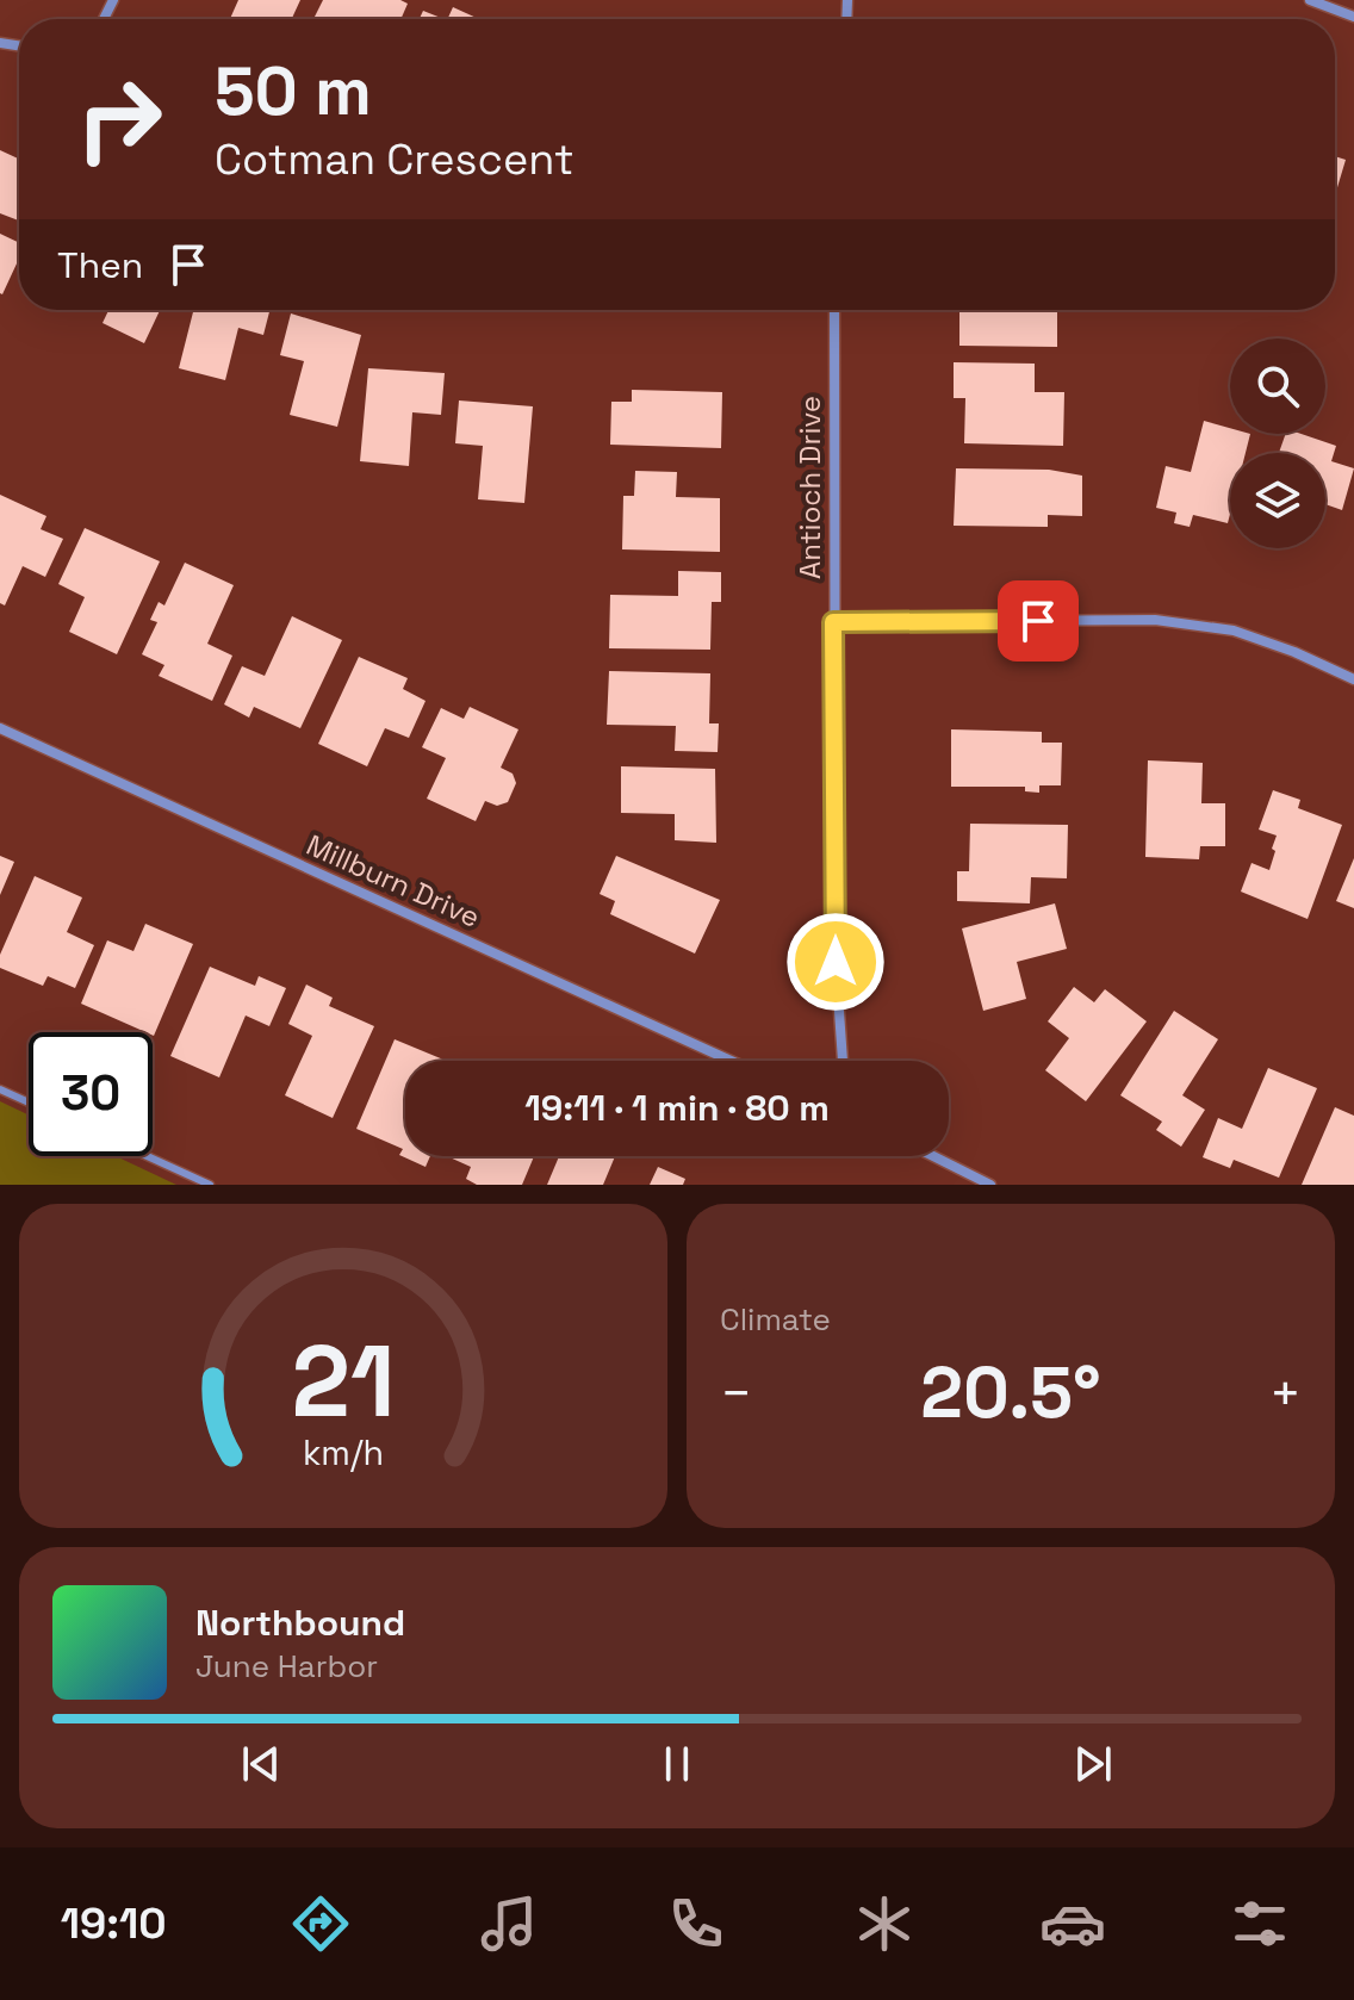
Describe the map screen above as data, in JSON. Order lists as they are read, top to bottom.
{
  "streets": {
    "street": ["Antioch Drive", "Millburn Drive"]
  },
  "page": {
    "turn": ["50 m", "Cotman Crescent"],
    "then": "Then",
    "limit": "30",
    "trip": "19:11 · 1 min · 80 m",
    "tile": "Climate",
    "heat": ["−", "20.5°", "+"],
    "song": ["Northbound", "June Harbor"],
    "tabs": "19:10",
    "gauge": ["21", "km/h"]
  }
}
